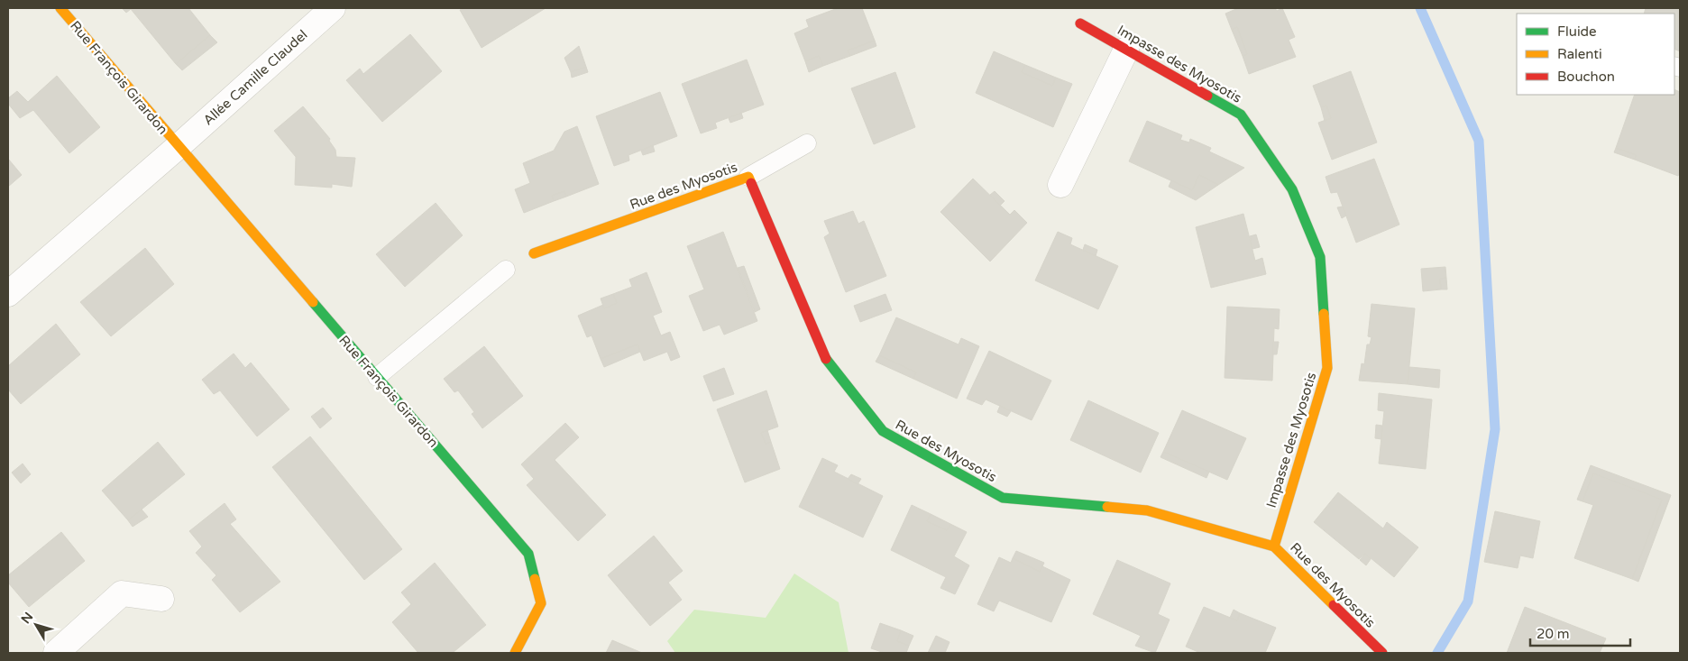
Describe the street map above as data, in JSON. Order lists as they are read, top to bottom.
{
  "streets": {
    "street": [
      "Impasse des Myosotis",
      "Rue François Girardon",
      "Allée Camille Claudel",
      "Rue des Myosotis"
    ]
  },
  "crossings": [
    ["Impasse des Myosotis", "Rue des Myosotis"],
    ["Rue François Girardon", "Allée Camille Claudel"]
  ],
  "legend": ["Fluide", "Ralenti", "Bouchon"],
  "scale_bar": "20 m",
  "north": "top left"
}
